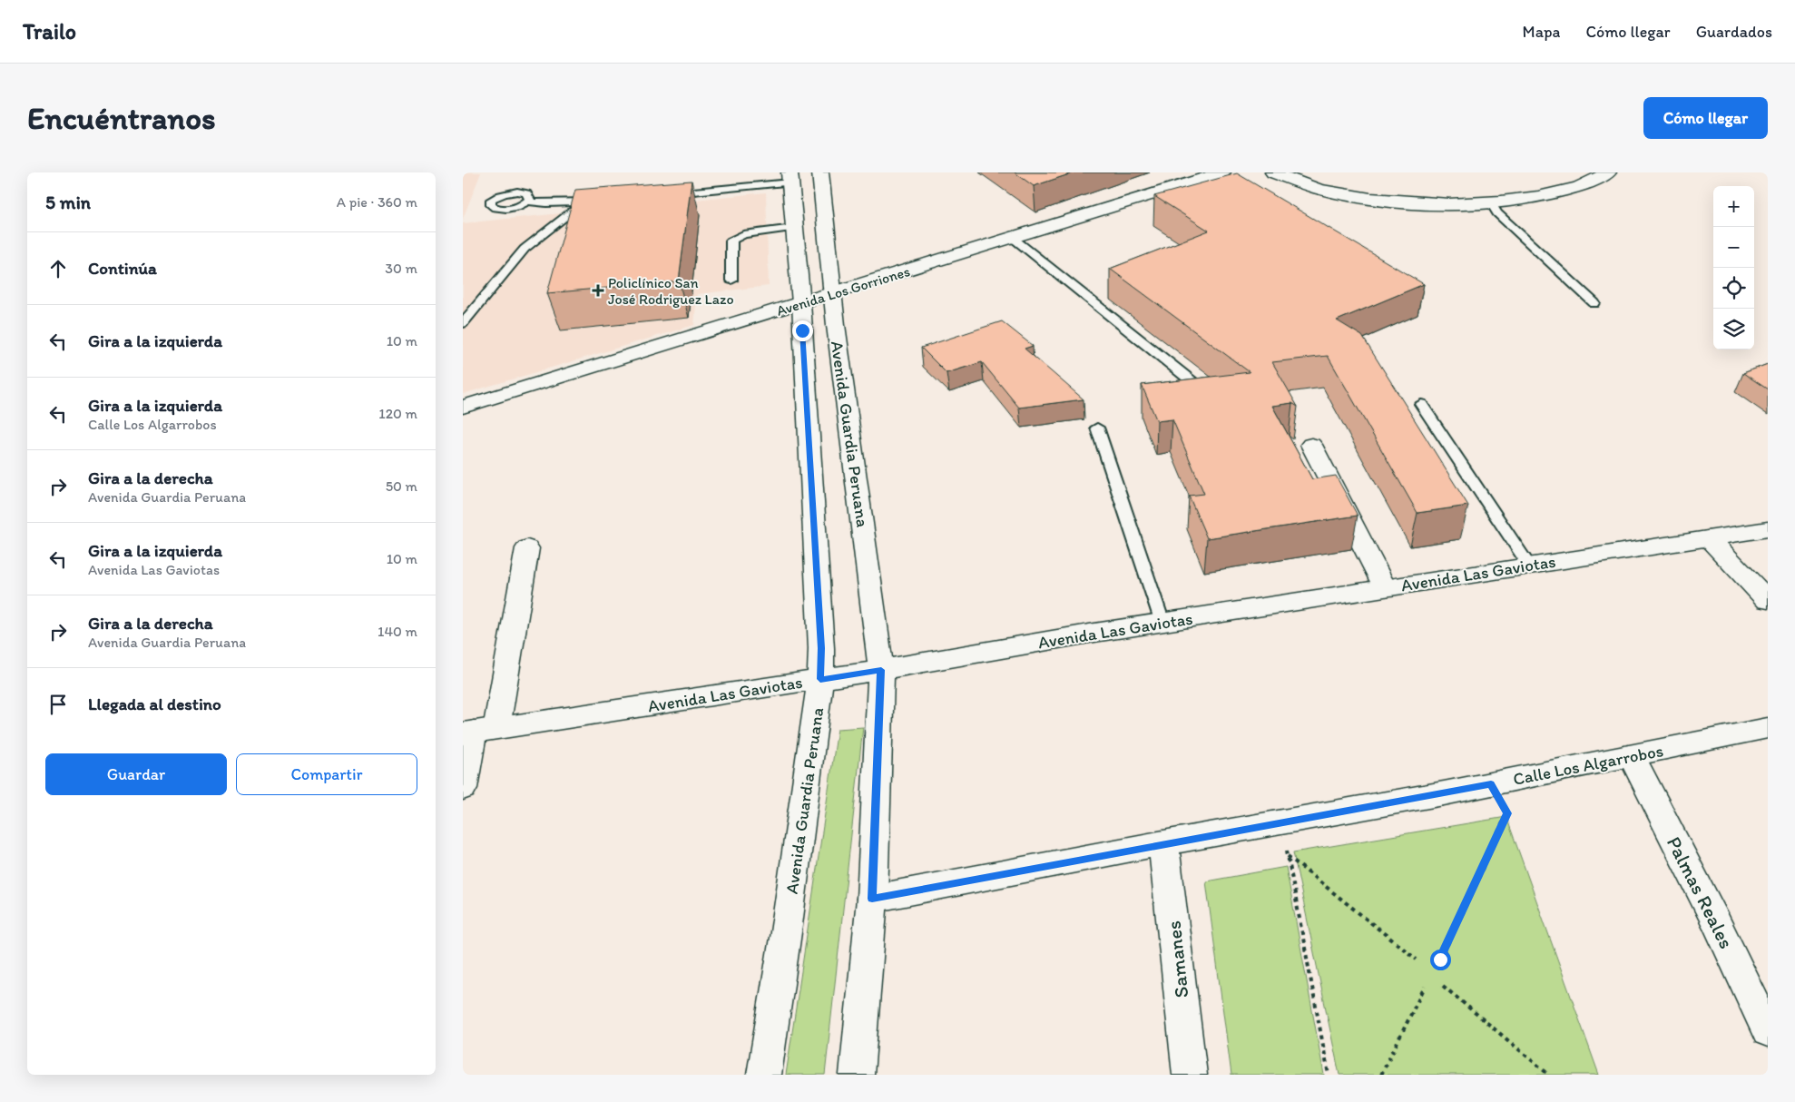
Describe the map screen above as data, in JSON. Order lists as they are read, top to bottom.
{
  "streets": {
    "street": [
      "Avenida Los Gorriones",
      "Avenida Guardia Peruana",
      "Avenida Las Gaviotas",
      "Calle Los Algarrobos",
      "Palmas Reales",
      "Samanes"
    ]
  },
  "crossings": [
    ["Avenida Los Gorriones", "Avenida Guardia Peruana"],
    ["Avenida Guardia Peruana", "Avenida Las Gaviotas"],
    ["Avenida Guardia Peruana", "Calle Los Algarrobos"],
    ["Calle Los Algarrobos", "Palmas Reales"],
    ["Calle Los Algarrobos", "Samanes"]
  ],
  "places": {
    "health": ["Policlínico San José Rodriguez Lazo"]
  },
  "page": {
    "header": "Trailo",
    "nav": ["Mapa", "Cómo llegar", "Guardados"],
    "buttons": [
      "Cómo llegar",
      ["Guardar", "Compartir"]
    ],
    "title": "Encuéntranos",
    "heading": ["5 min", "A pie · 360 m"],
    "map_buttons": ["+", "−"],
    "list": [
      ["Continúa", "30 m"],
      ["Gira a la izquierda", "10 m"],
      ["Gira a la izquierda", "Calle Los Algarrobos", "120 m"],
      ["Gira a la derecha", "Avenida Guardia Peruana", "50 m"],
      ["Gira a la izquierda", "Avenida Las Gaviotas", "10 m"],
      ["Gira a la derecha", "Avenida Guardia Peruana", "140 m"],
      "Llegada al destino"
    ]
  }
}
